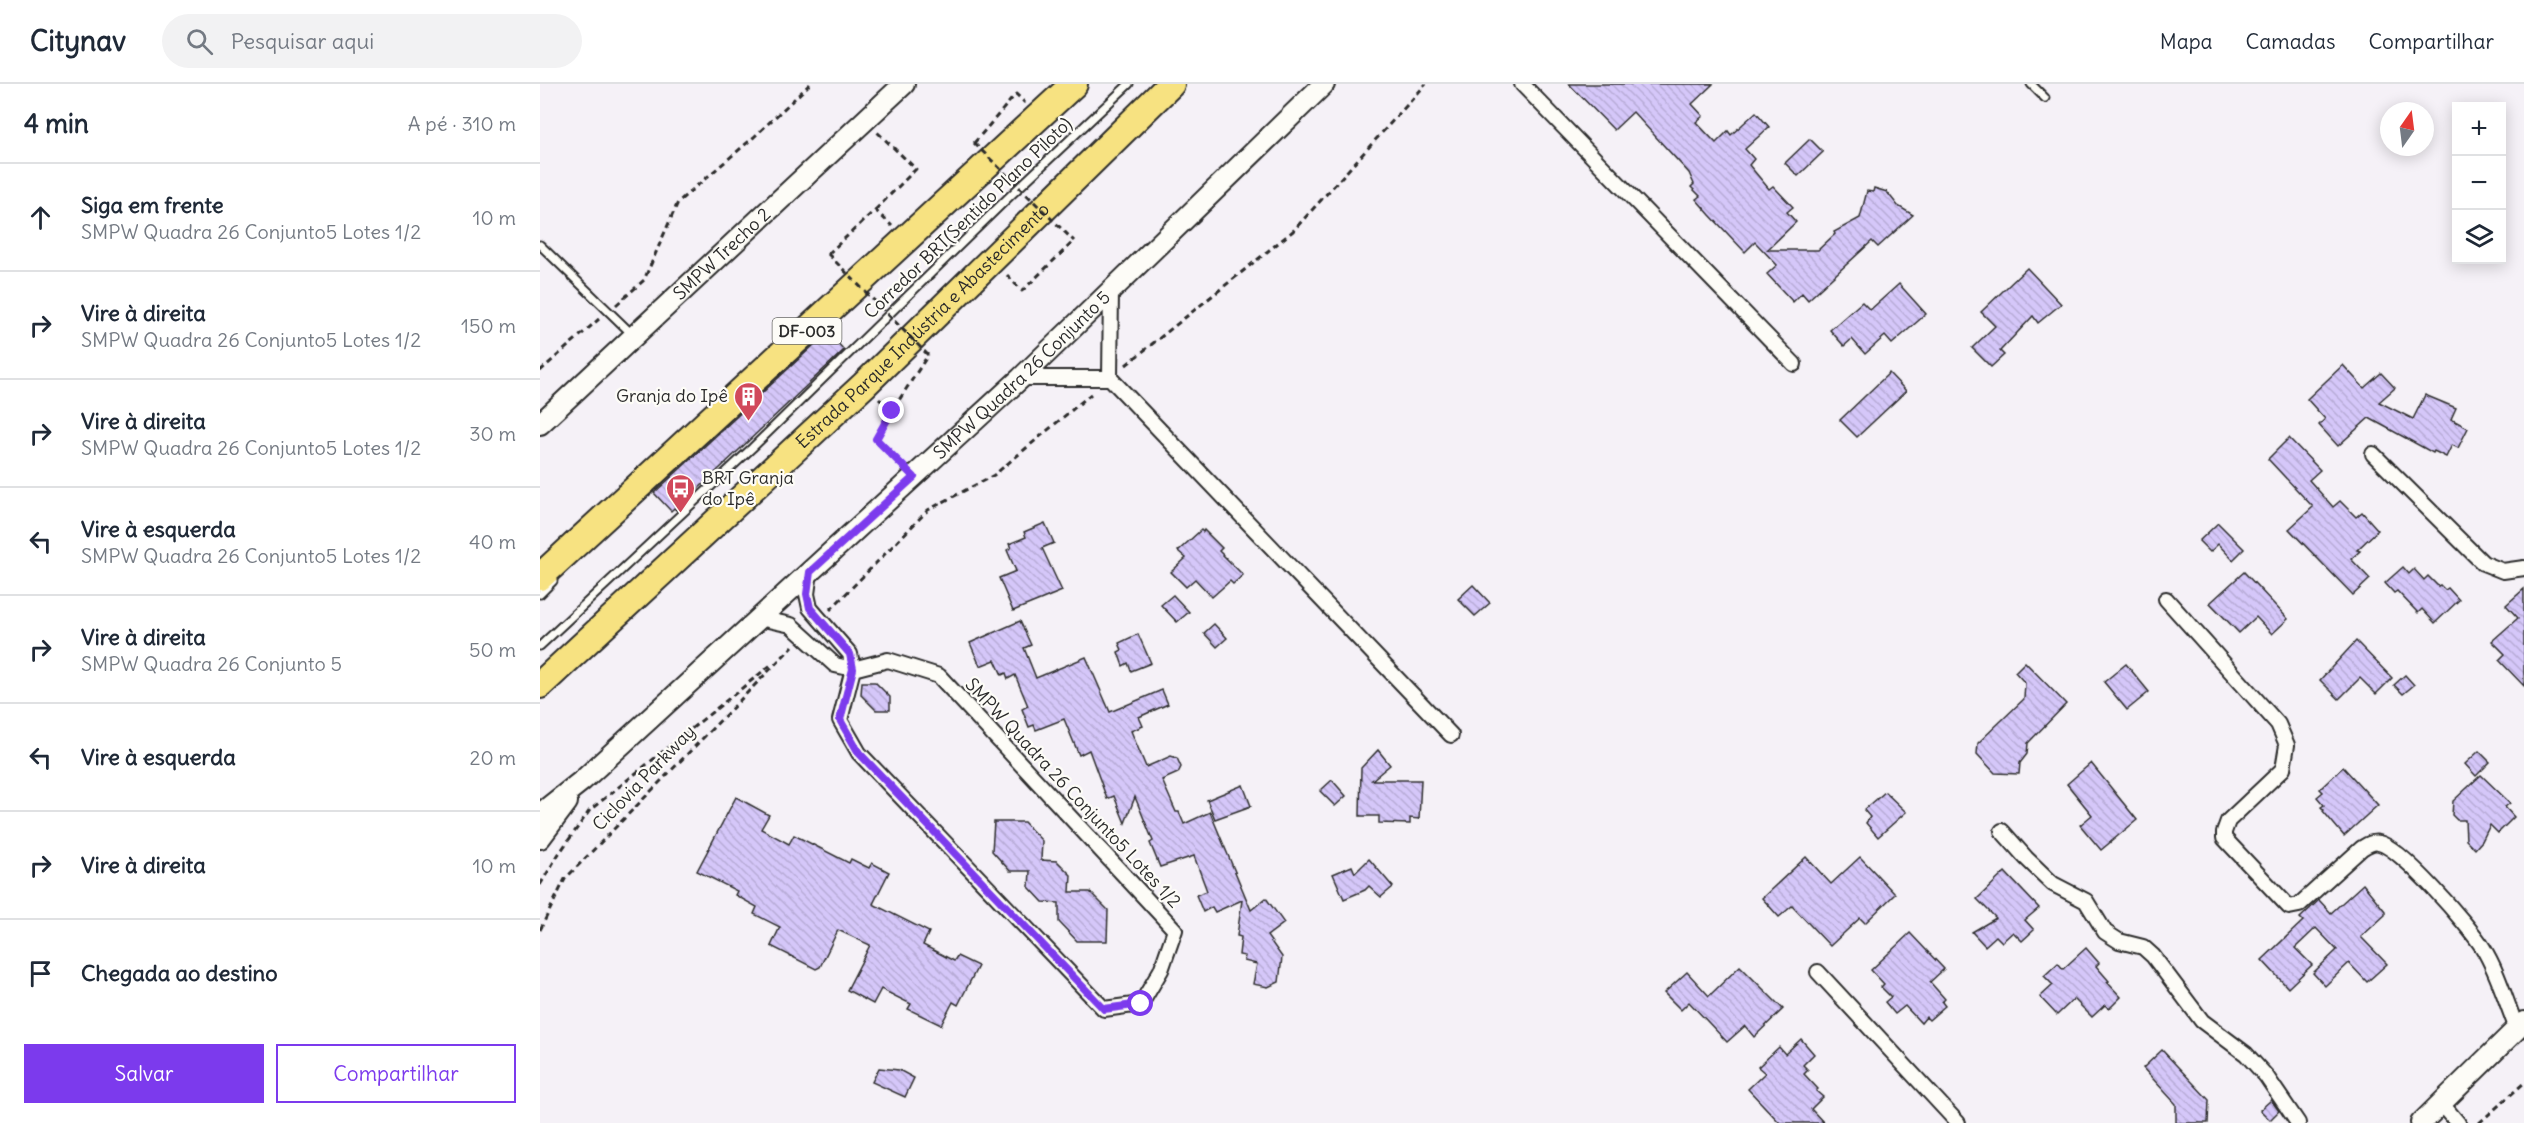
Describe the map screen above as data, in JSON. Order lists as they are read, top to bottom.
{
  "streets": {
    "highway": ["Estrada Parque Indústria e Abastecimento", "DF-003"],
    "street": ["SMPW Trecho 2", "SMPW Quadra 26 Conjunto 5", "SMPW Quadra 26 Conjunto5 Lotes 1/2"],
    "lane": ["Corredor BRT(Sentido Plano Piloto)"],
    "path": ["Ciclovia Parkway"]
  },
  "places": {
    "building": ["Granja do Ipê"],
    "bus stop": ["BRT Granja do Ipê"]
  },
  "north": "top",
  "page": {
    "header": "Citynav",
    "search": "Pesquisar aqui",
    "nav": ["Mapa", "Camadas", "Compartilhar"],
    "heading": ["4 min", "A pé · 310 m"],
    "map_buttons": ["+", "−"],
    "list": [
      ["Siga em frente", "SMPW Quadra 26 Conjunto5 Lotes 1/2", "10 m"],
      ["Vire à direita", "SMPW Quadra 26 Conjunto5 Lotes 1/2", "150 m"],
      ["Vire à direita", "SMPW Quadra 26 Conjunto5 Lotes 1/2", "30 m"],
      ["Vire à esquerda", "SMPW Quadra 26 Conjunto5 Lotes 1/2", "40 m"],
      ["Vire à direita", "SMPW Quadra 26 Conjunto 5", "50 m"],
      ["Vire à esquerda", "20 m"],
      ["Vire à direita", "10 m"],
      "Chegada ao destino"
    ],
    "buttons": ["Salvar", "Compartilhar"]
  }
}
